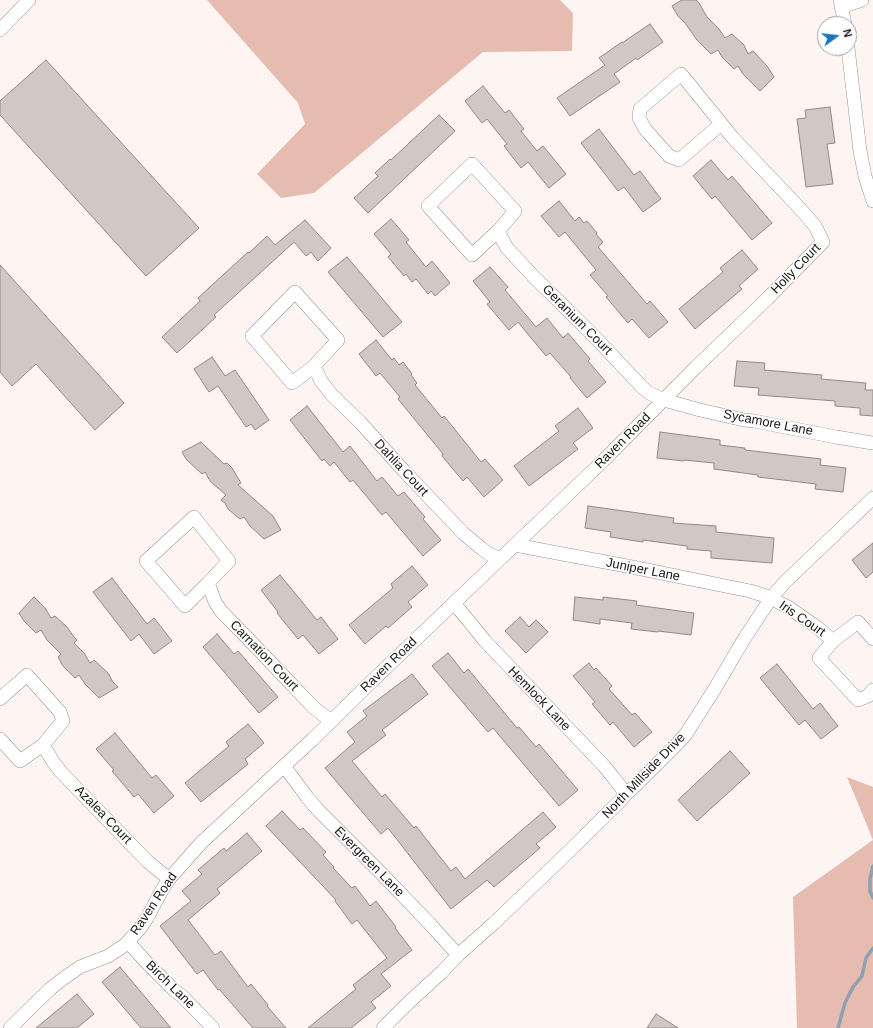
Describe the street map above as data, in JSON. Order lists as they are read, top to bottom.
{
  "streets": {
    "street": [
      "Holly Court",
      "Geranium Court",
      "Sycamore Lane",
      "Raven Road",
      "Dahlia Court",
      "Juniper Lane",
      "Iris Court",
      "Carnation Court",
      "Hemlock Lane",
      "North Millside Drive",
      "Azalea Court",
      "Evergreen Lane",
      "Birch Lane"
    ]
  },
  "crossings": [
    ["Holly Court", "Geranium Court"],
    ["Holly Court", "Sycamore Lane"],
    ["Holly Court", "Raven Road"],
    ["Geranium Court", "Sycamore Lane"],
    ["Geranium Court", "Raven Road"],
    ["Sycamore Lane", "Raven Road"],
    ["Raven Road", "Dahlia Court"],
    ["Raven Road", "Juniper Lane"],
    ["Raven Road", "Carnation Court"],
    ["Raven Road", "Hemlock Lane"],
    ["Raven Road", "Azalea Court"],
    ["Raven Road", "Evergreen Lane"],
    ["Raven Road", "Birch Lane"],
    ["Juniper Lane", "Iris Court"],
    ["Juniper Lane", "North Millside Drive"],
    ["Iris Court", "North Millside Drive"],
    ["Hemlock Lane", "North Millside Drive"],
    ["North Millside Drive", "Evergreen Lane"]
  ],
  "north": "right"
}
